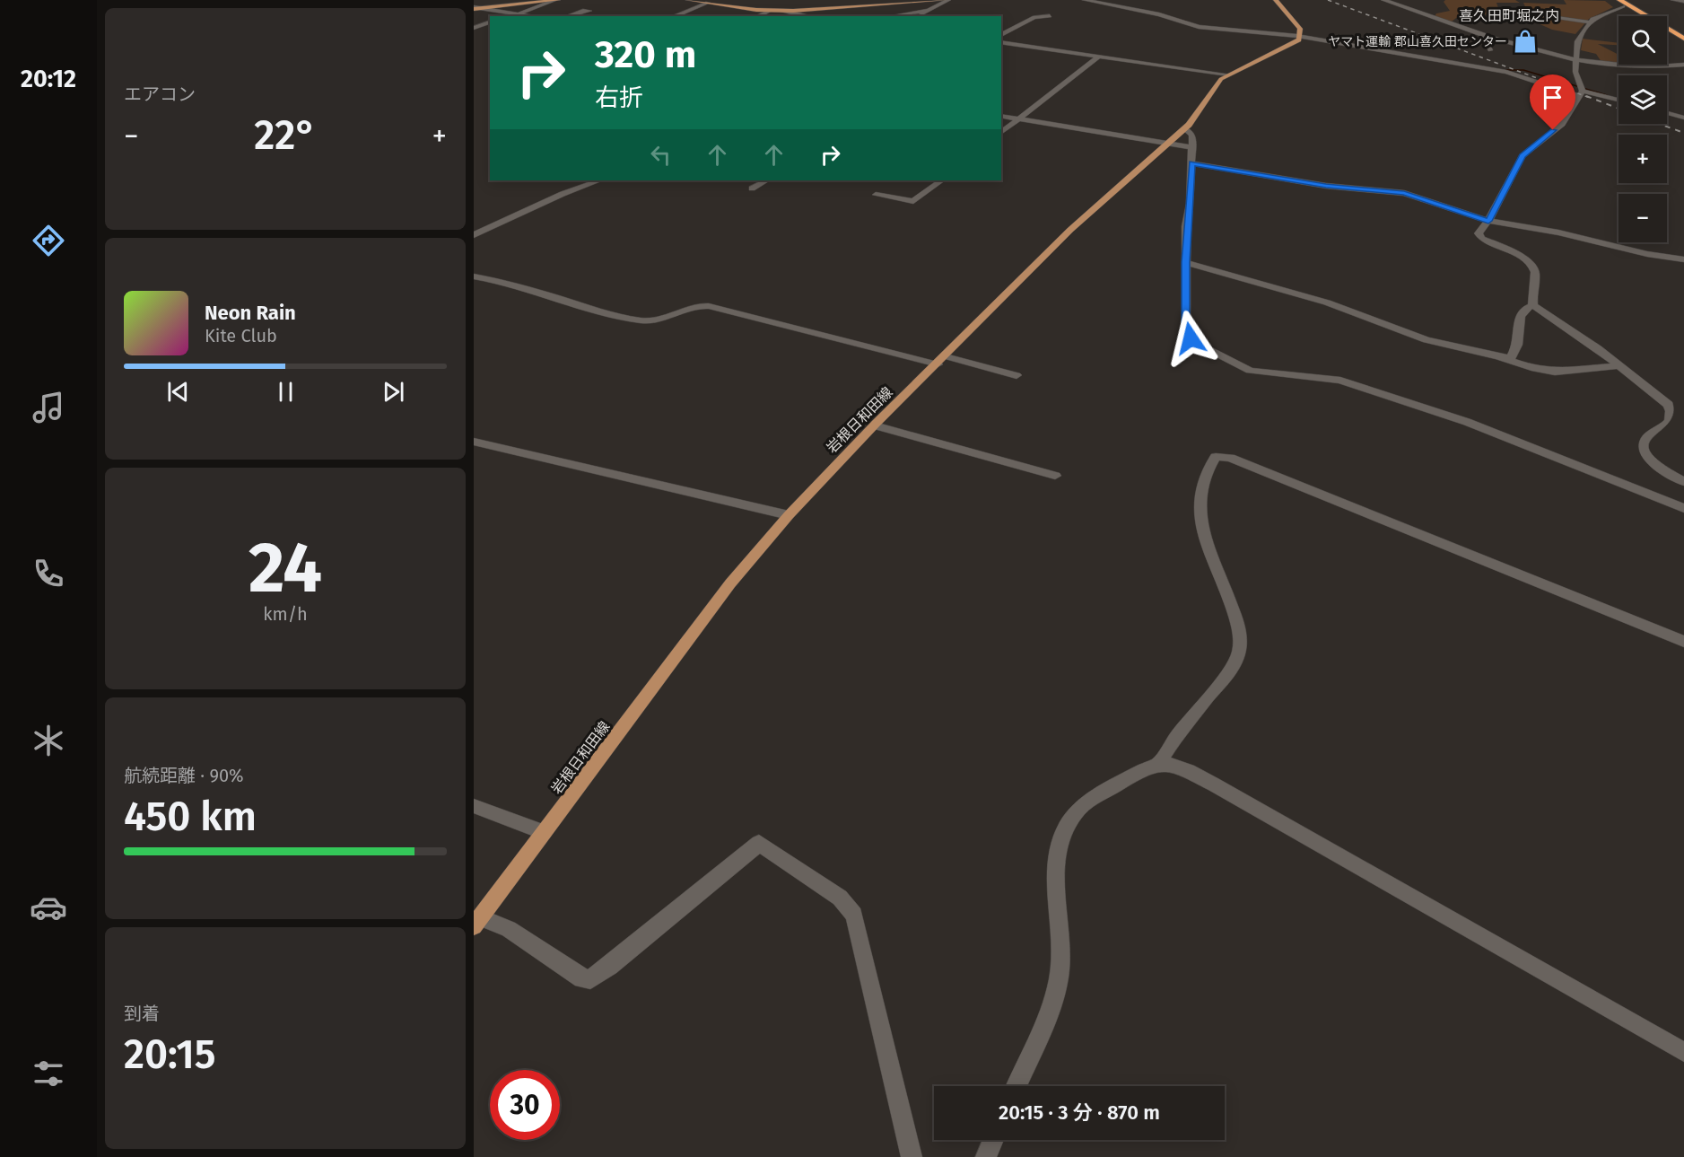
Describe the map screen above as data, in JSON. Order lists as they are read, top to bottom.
{
  "streets": {
    "main road": ["岩根日和田線"]
  },
  "districts": ["喜久田町堀之内"],
  "places": {
    "shop": ["ヤマト運輸 郡山喜久田センター"]
  },
  "page": {
    "tabs": "20:12",
    "tile": [
      "エアコン",
      ["24", "km/h"],
      ["航続距離 · 90%", "450 km"],
      ["到着", "20:15"]
    ],
    "map_buttons": ["+", "−"],
    "turn": ["320 m", "右折"],
    "heat": ["−", "22°", "+"],
    "song": ["Neon Rain", "Kite Club"],
    "limit": "30",
    "trip": "20:15 · 3 分 · 870 m"
  }
}
